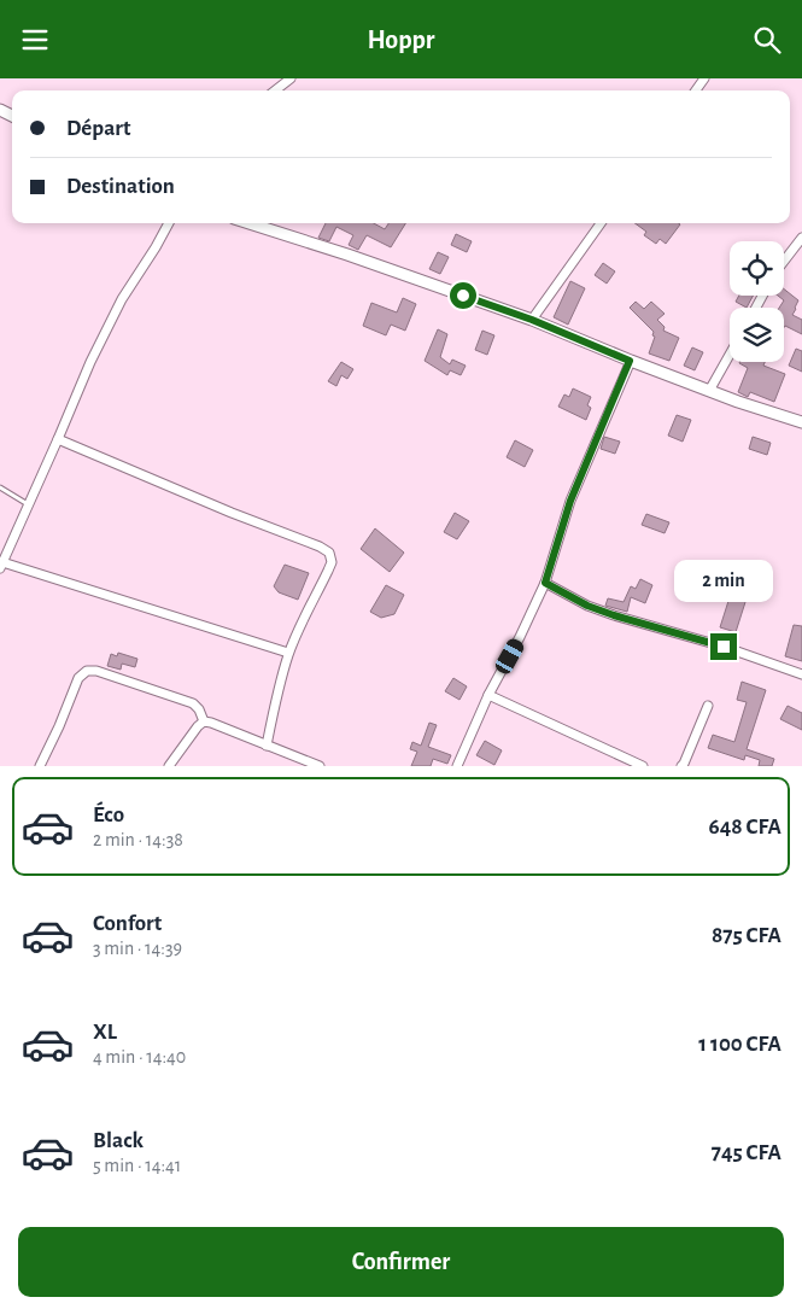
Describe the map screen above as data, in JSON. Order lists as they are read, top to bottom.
{
  "page": {
    "header": "Hoppr",
    "banner": ["Départ", "Destination"],
    "bubble": "2 min",
    "list": [
      {
        "name": "Éco",
        "note": "2 min · 14:38",
        "value": "648 CFA"
      },
      {
        "name": "Confort",
        "note": "3 min · 14:39",
        "value": "875 CFA"
      },
      {
        "name": "XL",
        "note": "4 min · 14:40",
        "value": "1 100 CFA"
      },
      {
        "name": "Black",
        "note": "5 min · 14:41",
        "value": "745 CFA"
      }
    ],
    "buttons": "Confirmer"
  }
}
